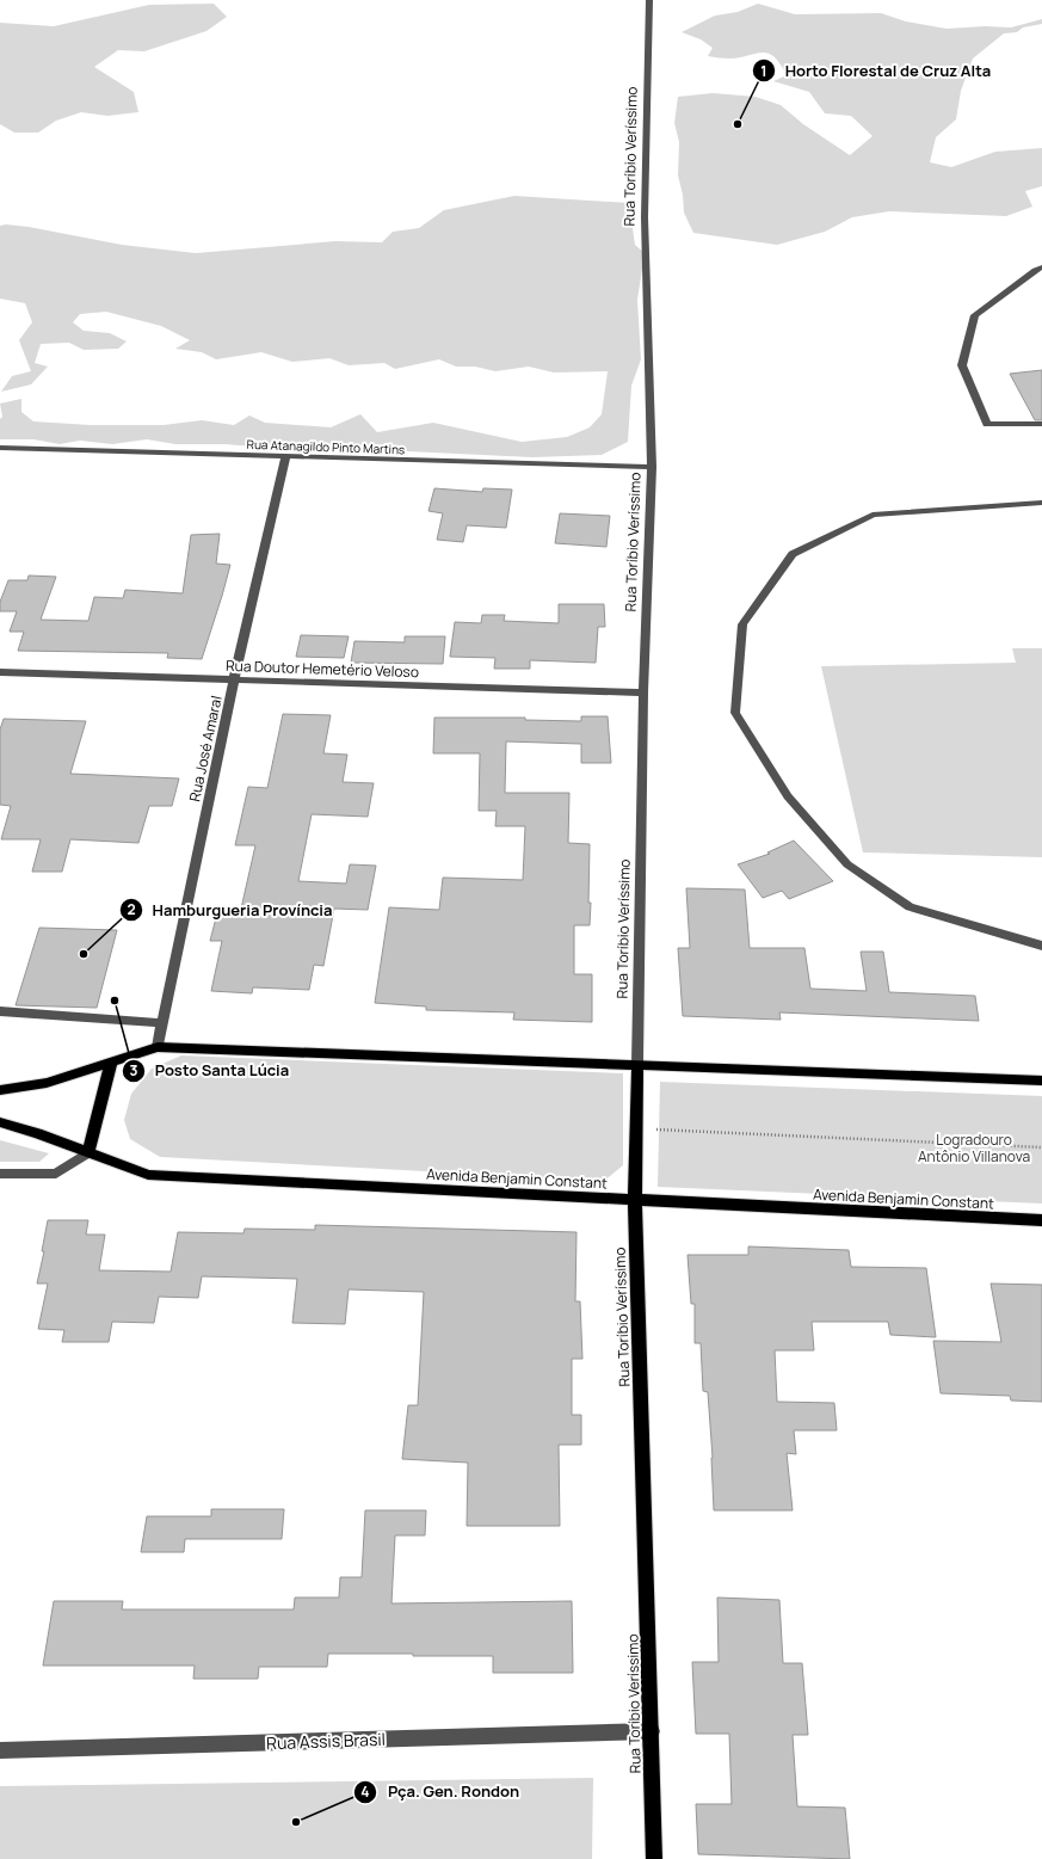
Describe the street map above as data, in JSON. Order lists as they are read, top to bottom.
{
  "streets": {
    "main road": ["Rua Toríbio Veríssimo", "Avenida Benjamin Constant"],
    "street": [
      "Rua Atanagildo Pinto Martins",
      "Rua Doutor Hemetério Veloso",
      "Rua José Amaral",
      "Rua Assis Brasil"
    ]
  },
  "crossings": [
    ["Rua Toríbio Veríssimo", "Rua Atanagildo Pinto Martins"],
    ["Rua Toríbio Veríssimo", "Rua Doutor Hemetério Veloso"],
    ["Rua Toríbio Veríssimo", "Avenida Benjamin Constant"],
    ["Rua Toríbio Veríssimo", "Rua Assis Brasil"],
    ["Rua Atanagildo Pinto Martins", "Rua José Amaral"],
    ["Rua Doutor Hemetério Veloso", "Rua José Amaral"]
  ],
  "parks": ["Logradouro Antônio Villanova"],
  "places": [
    "Horto Florestal de Cruz Alta",
    "Hamburgueria Província",
    "Posto Santa Lúcia",
    "Pça. Gen. Rondon"
  ]
}
